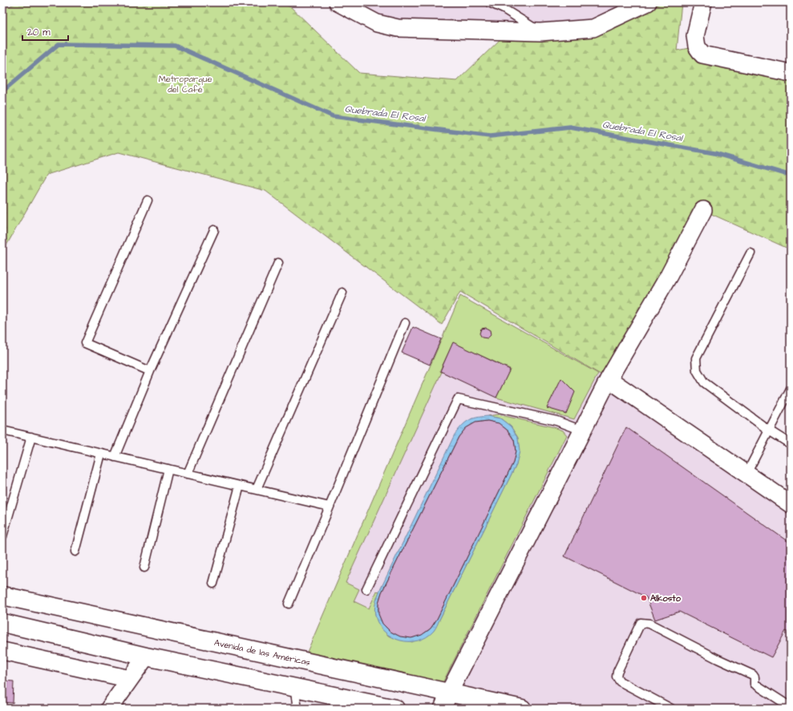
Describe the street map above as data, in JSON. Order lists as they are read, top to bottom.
{
  "streets": {
    "main road": ["Avenida de las Américas"]
  },
  "water": ["Quebrada El Rosal"],
  "parks": ["Metroparque del Café"],
  "places": ["Alkosto"],
  "scale_bar": "20 m"
}
